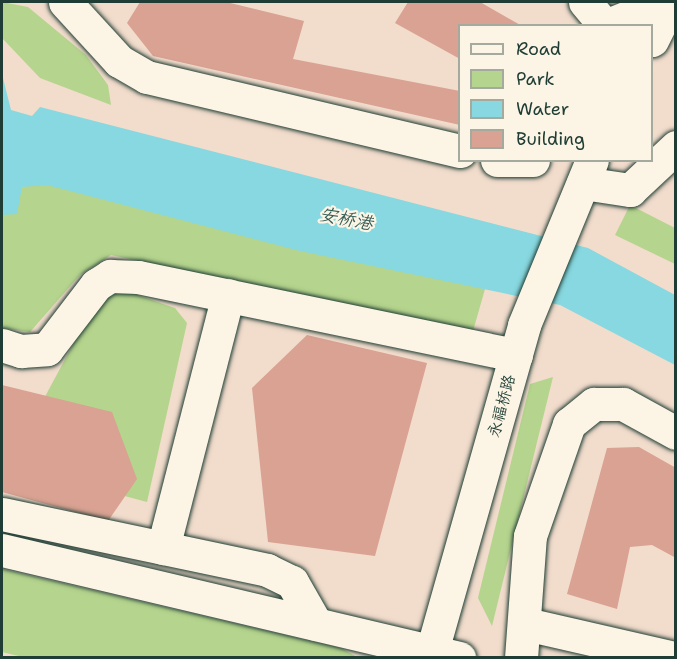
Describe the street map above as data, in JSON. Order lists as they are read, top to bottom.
{
  "streets": {
    "street": ["永福桥路"]
  },
  "water": ["安桥港"],
  "legend": [
    "Road",
    "Park",
    "Water",
    "Building"
  ]
}
